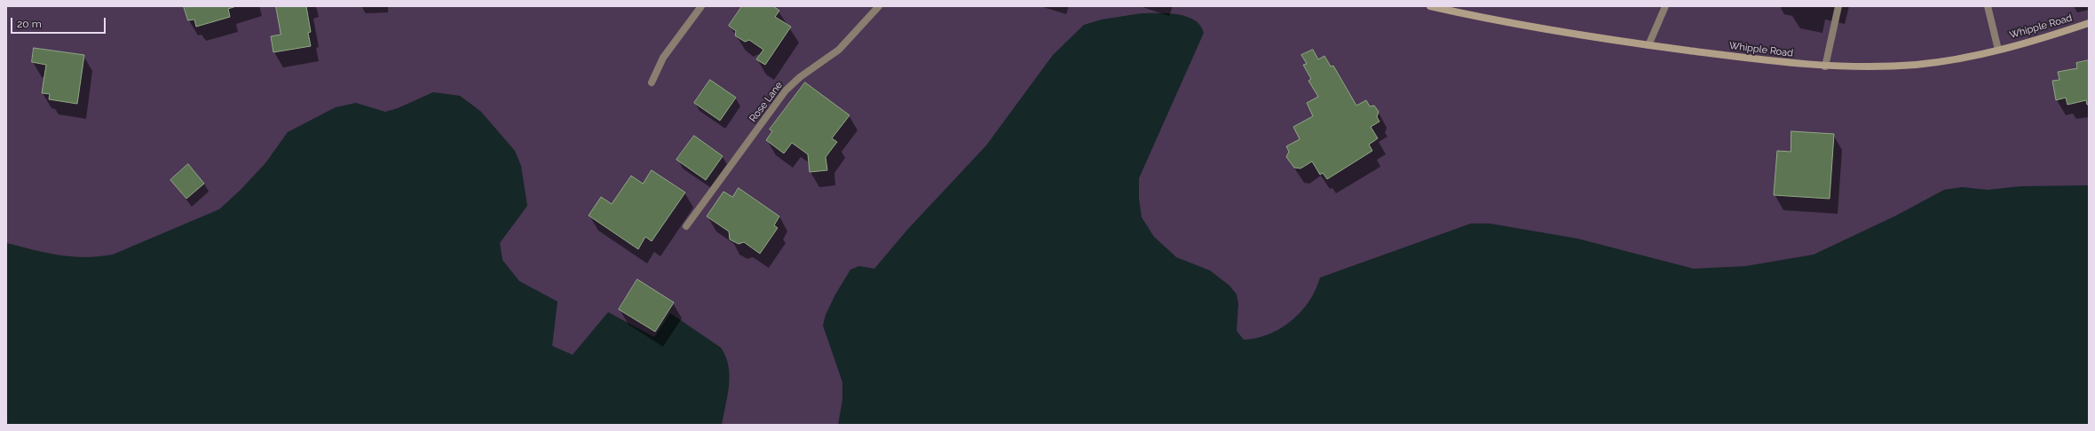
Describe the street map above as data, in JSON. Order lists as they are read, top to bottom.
{
  "streets": {
    "main road": ["Whipple Road"],
    "street": ["Rose Lane"]
  },
  "scale_bar": "20 m"
}
